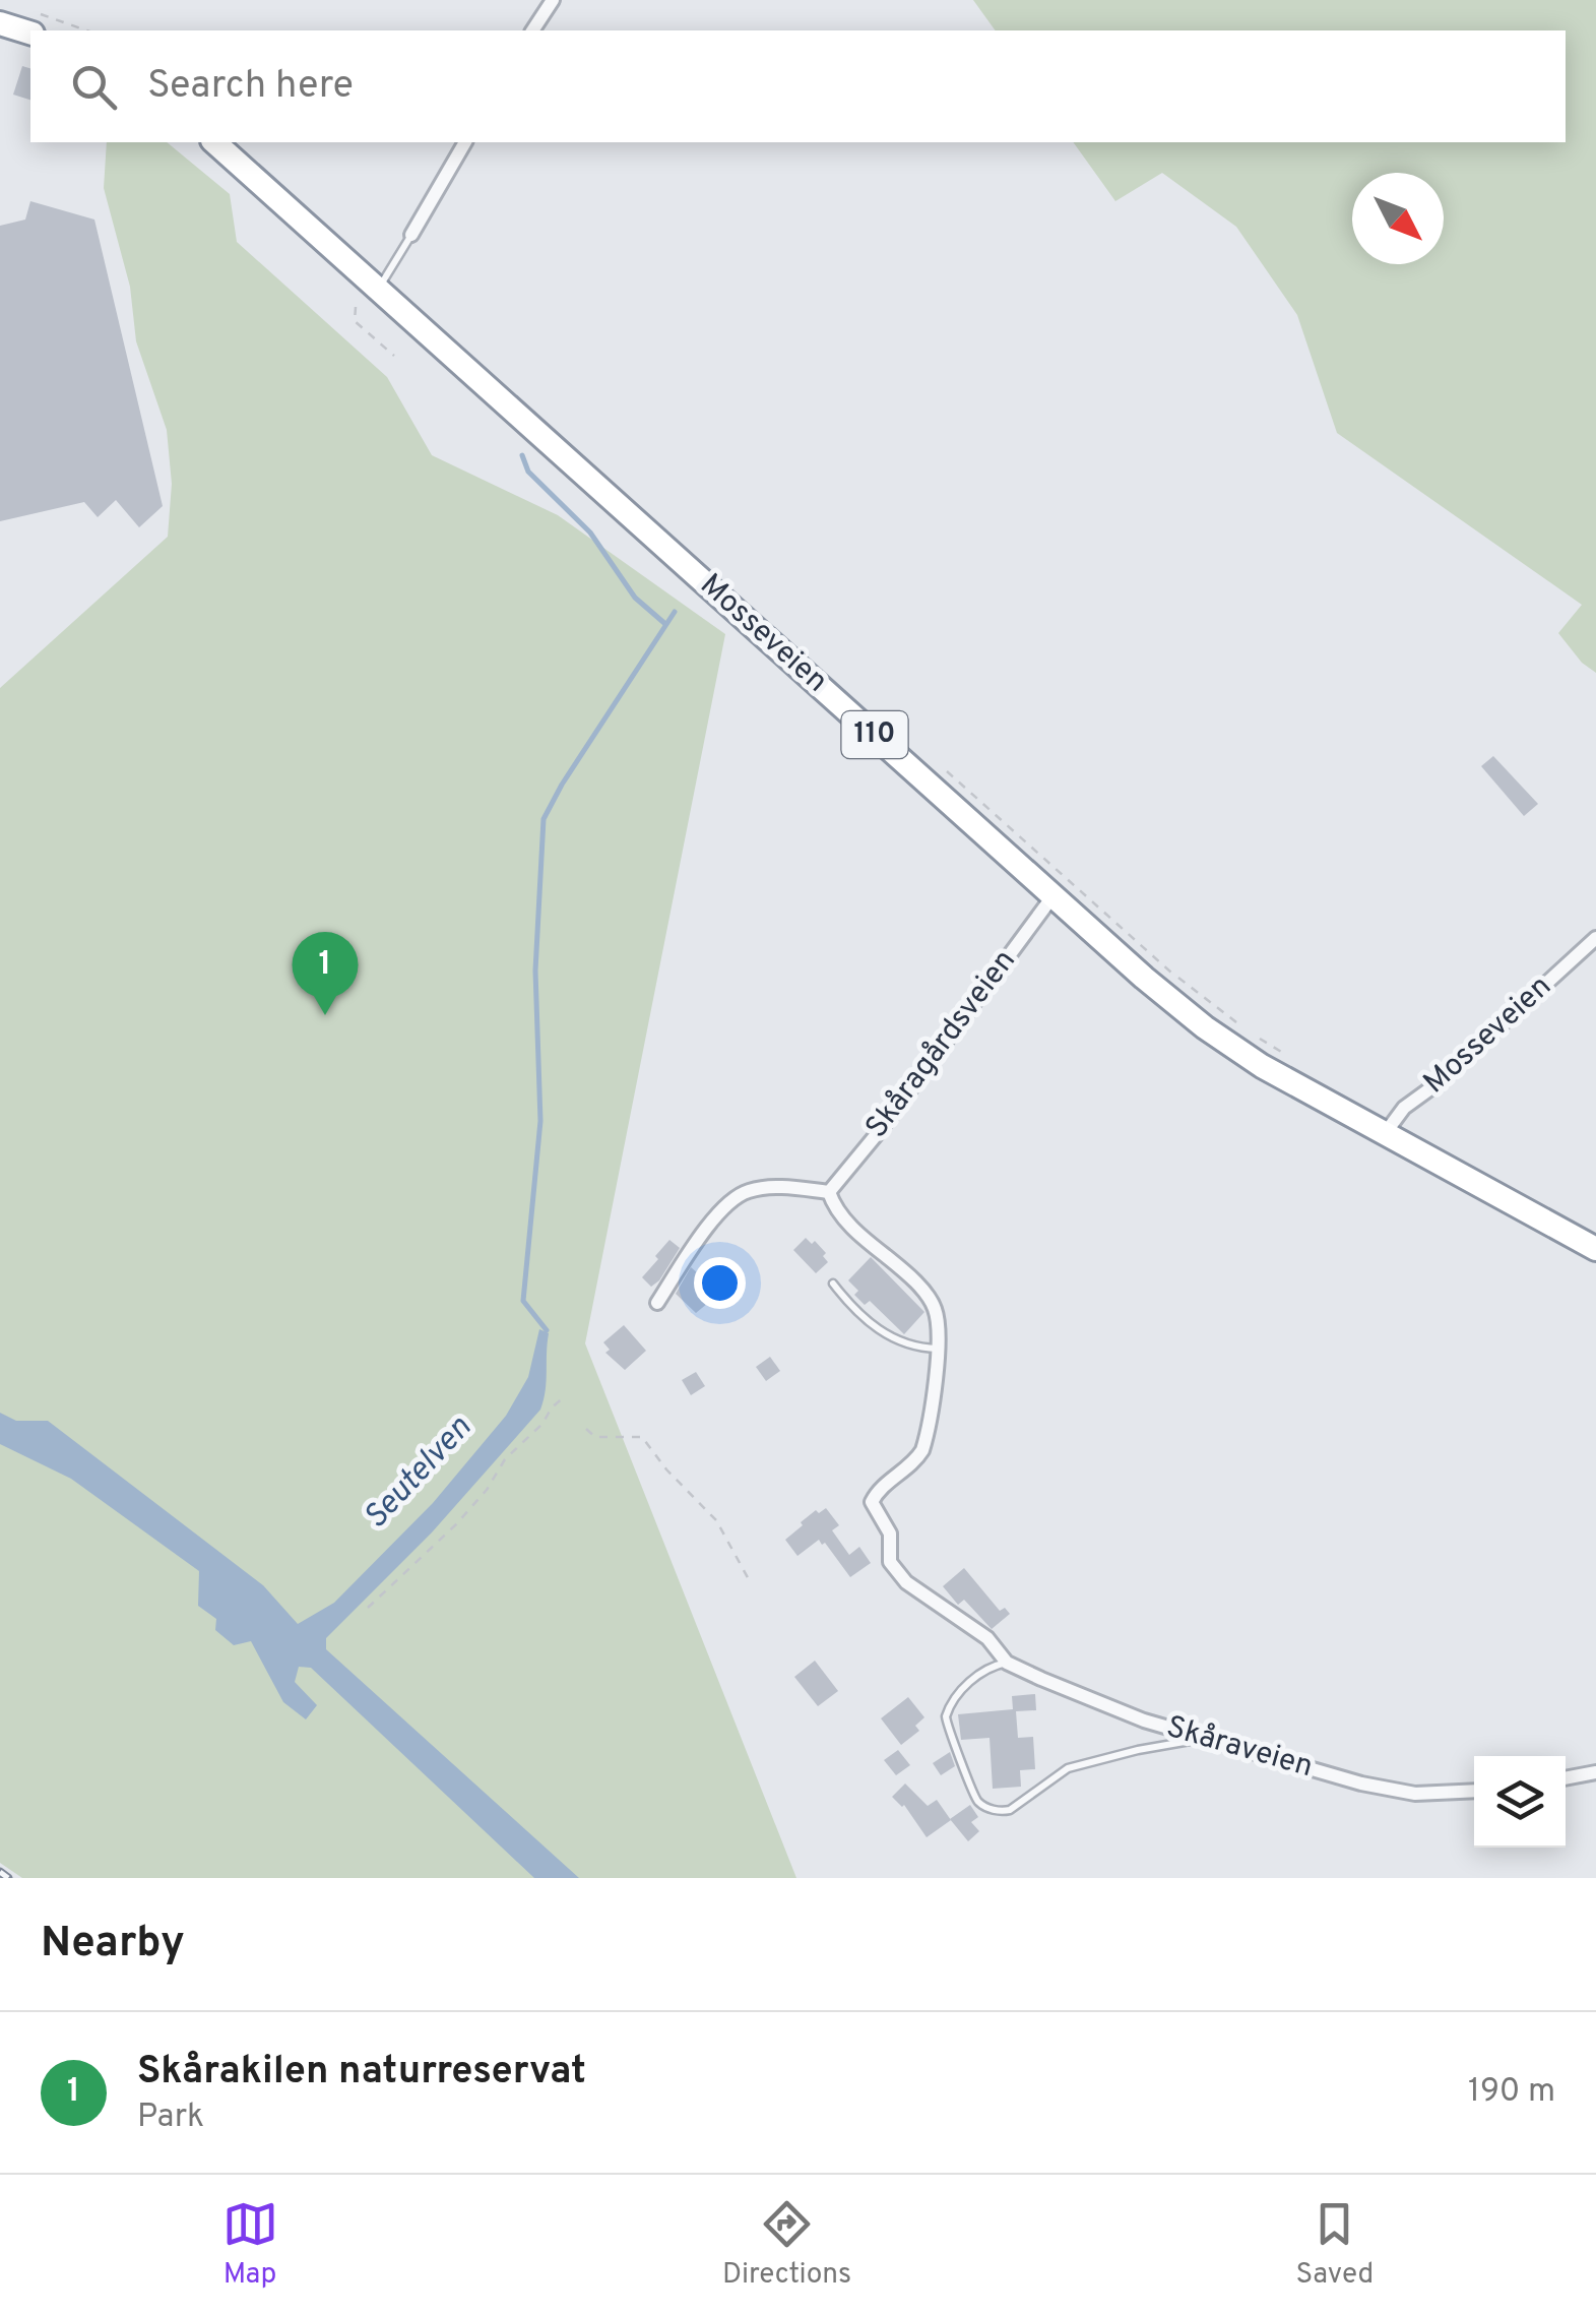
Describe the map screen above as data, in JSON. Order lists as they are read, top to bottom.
{
  "streets": {
    "highway": ["Mosseveien", "110"],
    "street": ["Skåragårdsveien", "Skåraveien"]
  },
  "crossings": [
    ["Mosseveien", "Skåragårdsveien"]
  ],
  "water": ["Seutelven"],
  "north": "bottom right",
  "page": {
    "search": "Search here",
    "pins": "1",
    "heading": "Nearby",
    "list": [
      {
        "mark": "1",
        "name": "Skårakilen naturreservat",
        "note": "Park",
        "value": "190 m"
      }
    ],
    "nav": ["Map", "Directions", "Saved"]
  }
}
